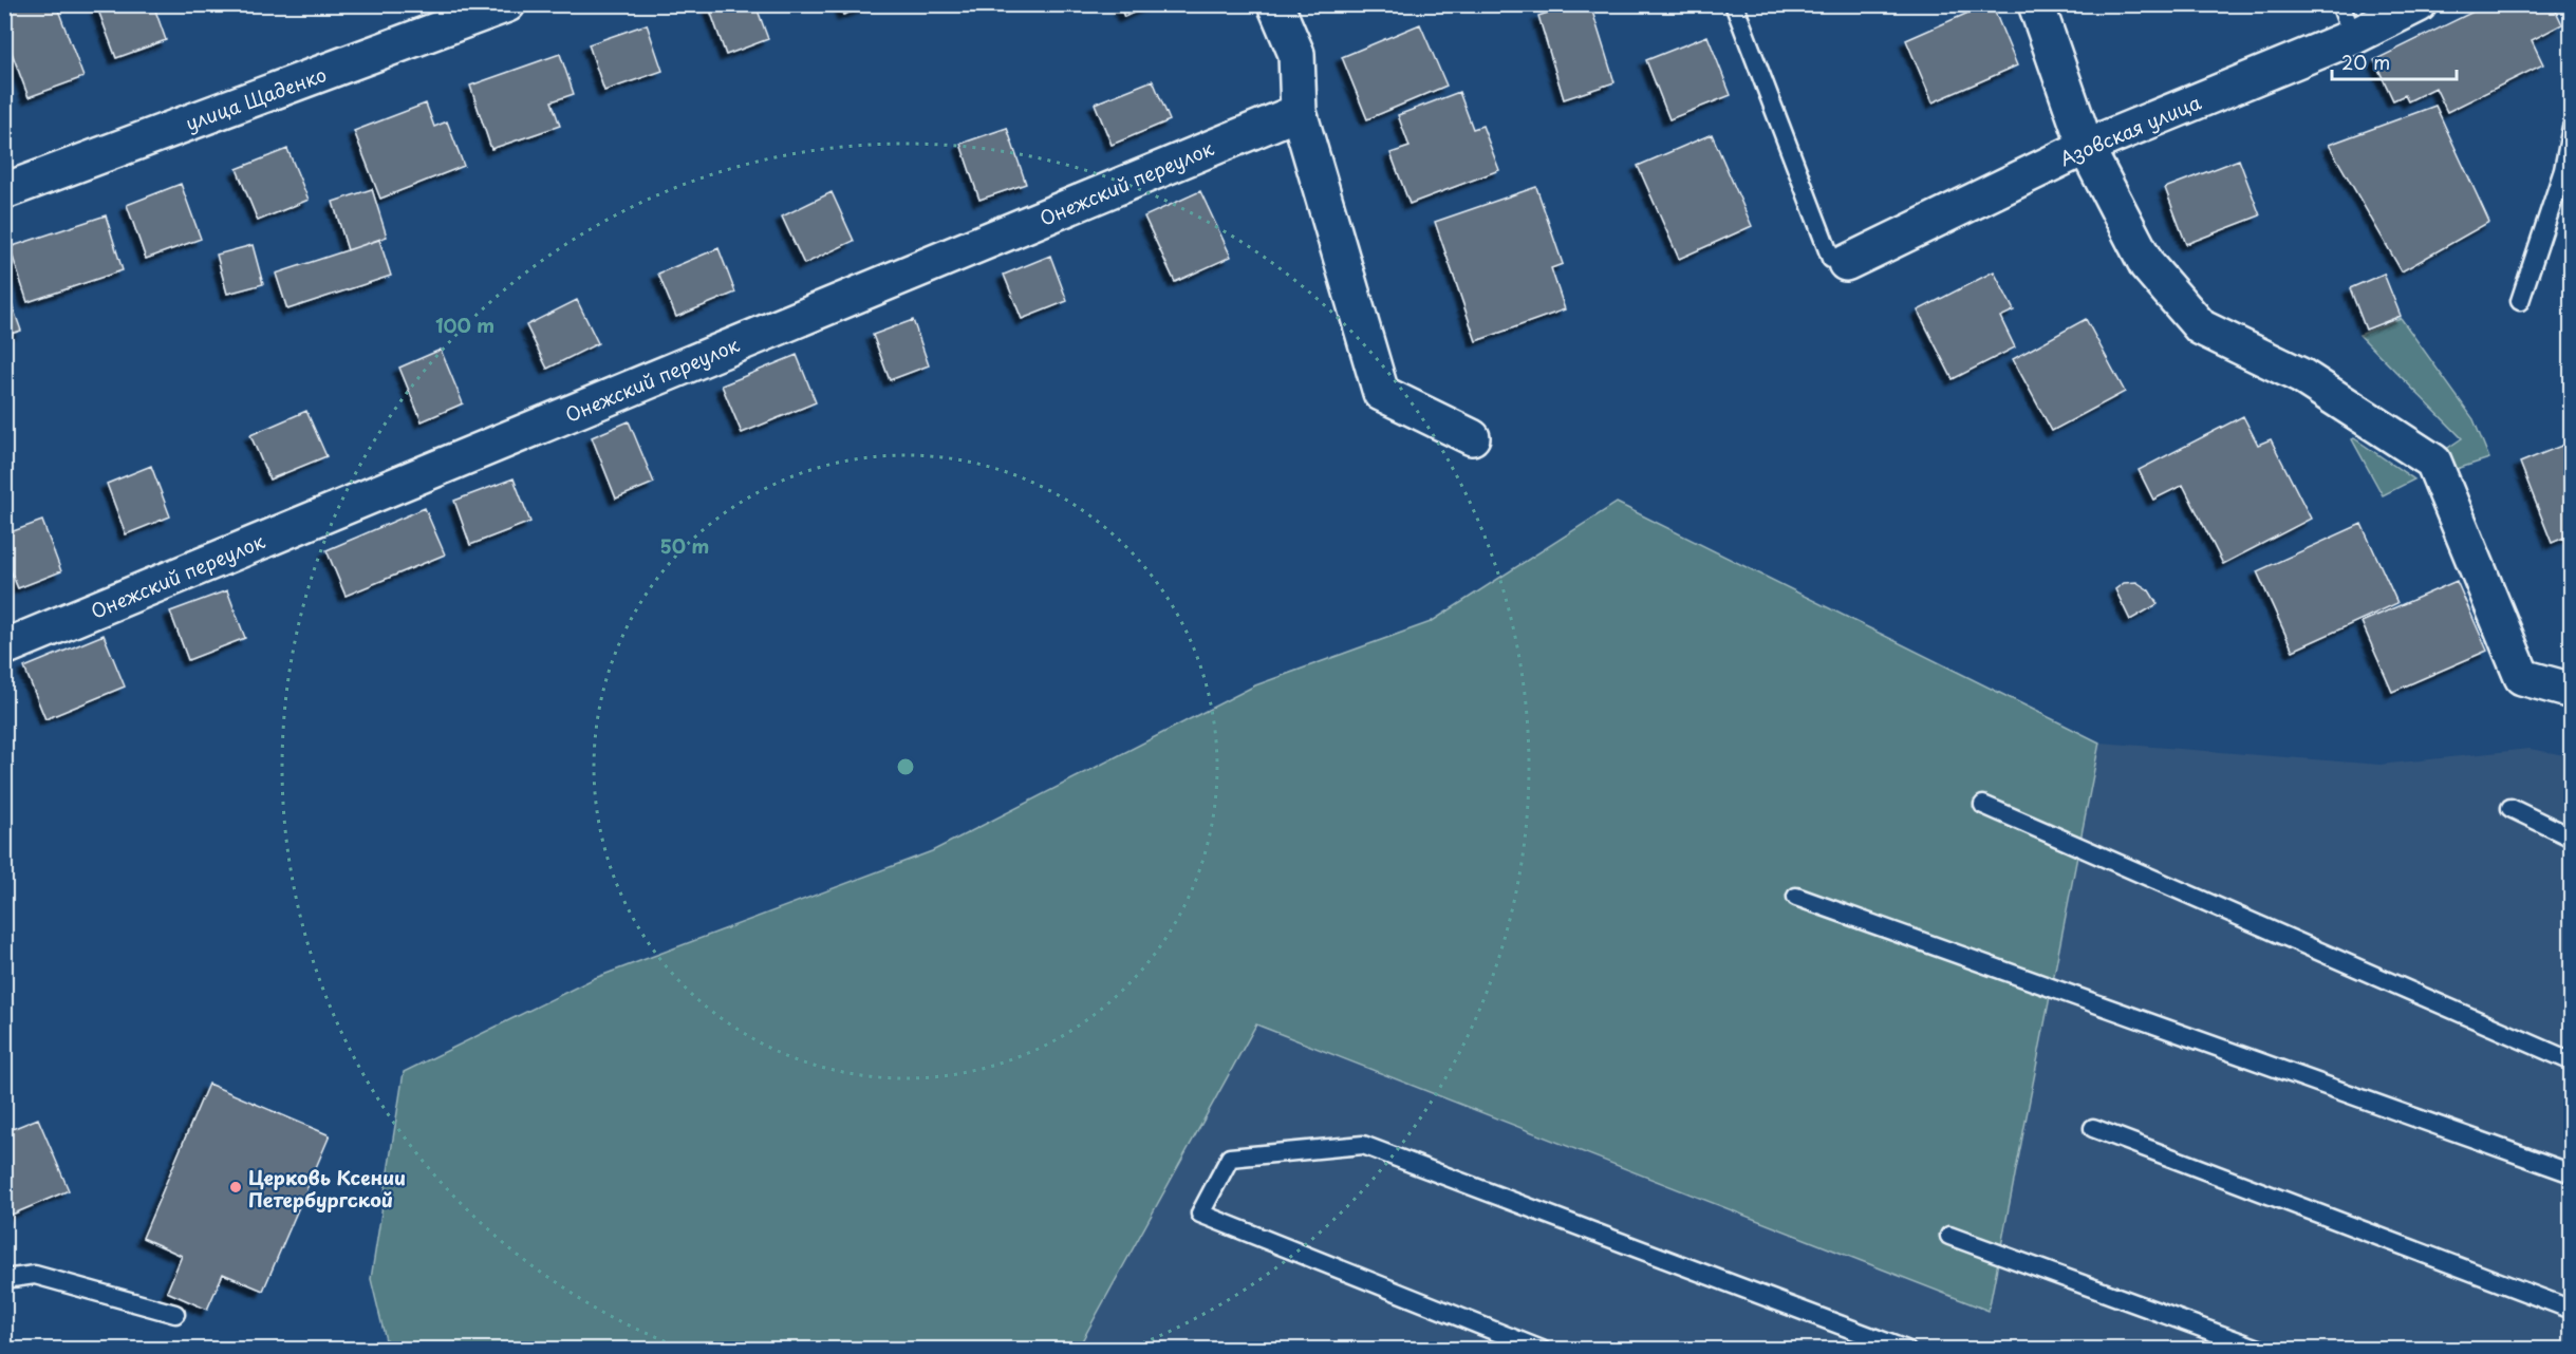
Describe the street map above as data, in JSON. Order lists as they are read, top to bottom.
{
  "streets": {
    "street": ["улица Щаденко", "Азовская улица", "Онежский переулок"]
  },
  "places": ["Церковь Ксении Петербургской"],
  "scale_bar": "20 m",
  "rings": ["100 m", "50 m"]
}
